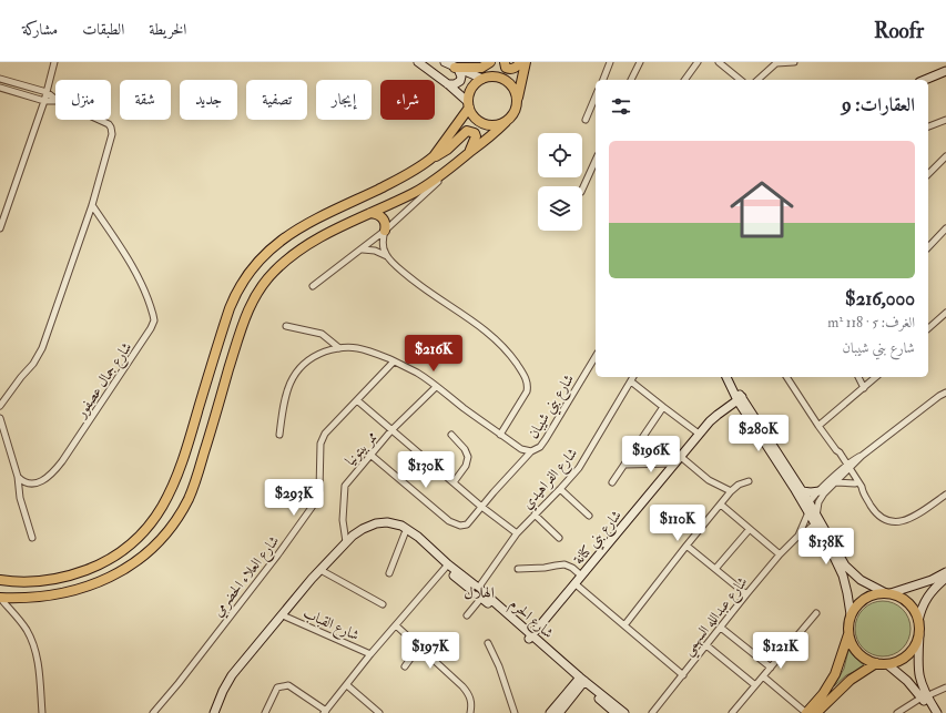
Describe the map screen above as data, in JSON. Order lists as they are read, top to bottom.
{
  "streets": {
    "street": [
      "شارع جمال عصفور",
      "شارع بني شيبان",
      "ممر بيتونيا",
      "شارع الفراهيدي",
      "شارع بني كنانة",
      "شارع العلاء الحضرمي",
      "شارع عبدالله السهمي",
      "شارع الحرم",
      "شارع القباب"
    ]
  },
  "crossings": [
    ["شارع بني شيبان", "ممر بيتونيا"],
    ["شارع بني شيبان", "شارع العلاء الحضرمي"],
    ["ممر بيتونيا", "شارع الحرم"],
    ["شارع الفراهيدي", "شارع الحرم"],
    ["شارع بني كنانة", "شارع الحرم"],
    ["شارع الحرم", "شارع القباب"]
  ],
  "districts": ["الهلال"],
  "page": {
    "header": "Roofr",
    "nav": ["الخريطة", "الطبقات", "مشاركة"],
    "chip": [
      "شراء",
      "إيجار",
      "تصفية",
      "جديد",
      "شقة",
      "منزل"
    ],
    "heading": "العقارات: 9",
    "list": [
      {
        "name": "$216,000",
        "note": "الغرف: 5 · 118 m² · شارع بني شيبان"
      }
    ],
    "price": [
      "$216K",
      "$280K",
      "$196K",
      "$130K",
      "$293K",
      "$110K",
      "$138K",
      "$197K",
      "$121K"
    ]
  }
}
